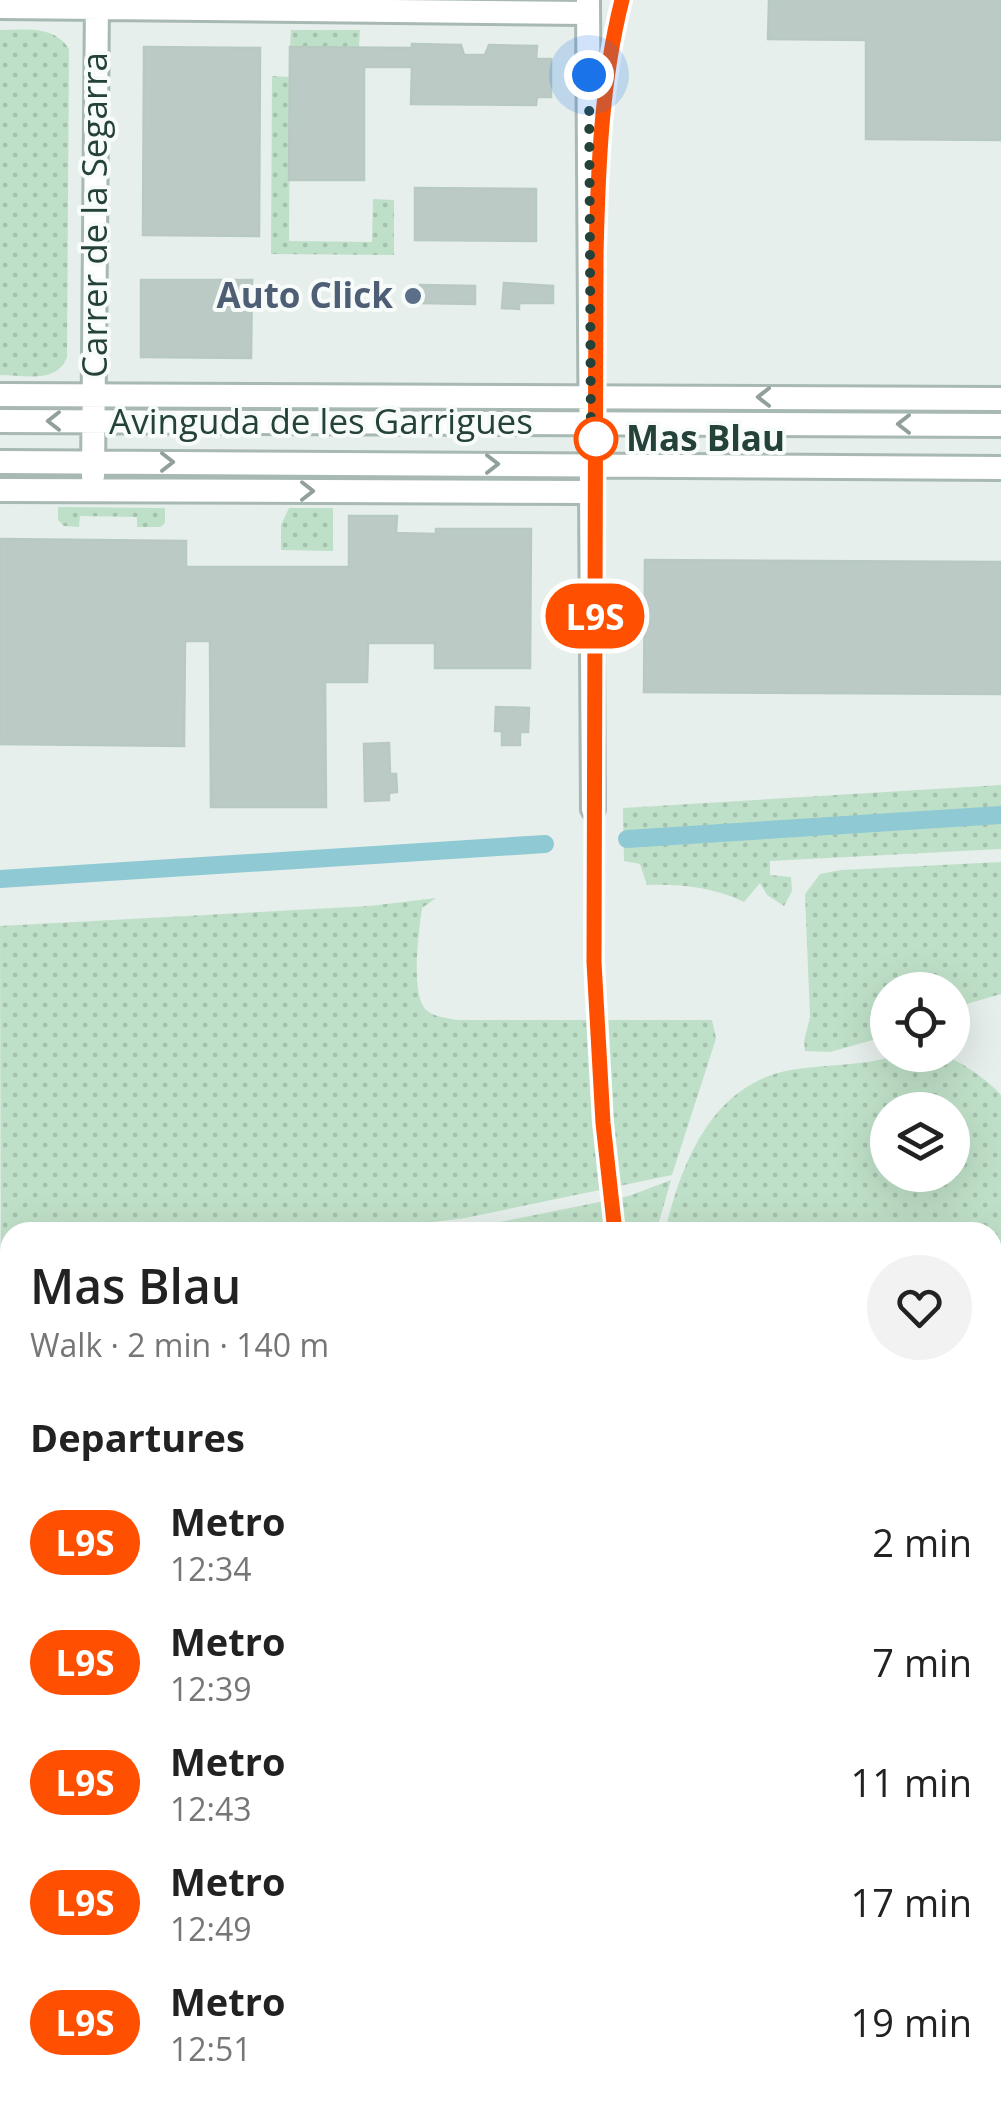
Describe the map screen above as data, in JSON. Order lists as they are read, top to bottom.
{
  "streets": {
    "street": ["Carrer de la Segarra", "Avinguda de les Garrigues"]
  },
  "crossings": [
    ["Carrer de la Segarra", "Avinguda de les Garrigues"]
  ],
  "places": ["Auto Click", "Mas Blau"],
  "lines": ["metro line L9S"],
  "page": {
    "on_map": "L9S",
    "heading": [
      ["Mas Blau", "Walk · 2 min · 140 m"],
      "Departures"
    ],
    "list": [
      {
        "mark": "L9S",
        "name": "Metro",
        "note": "12:34",
        "value": "2 min"
      },
      {
        "mark": "L9S",
        "name": "Metro",
        "note": "12:39",
        "value": "7 min"
      },
      {
        "mark": "L9S",
        "name": "Metro",
        "note": "12:43",
        "value": "11 min"
      },
      {
        "mark": "L9S",
        "name": "Metro",
        "note": "12:49",
        "value": "17 min"
      },
      {
        "mark": "L9S",
        "name": "Metro",
        "note": "12:51",
        "value": "19 min"
      }
    ]
  }
}
